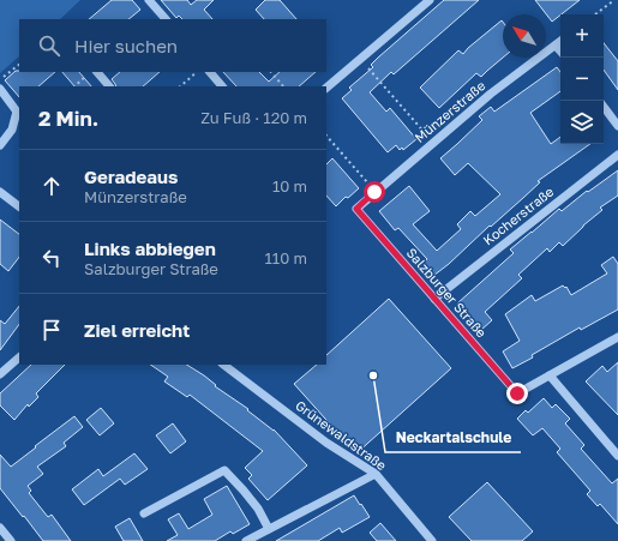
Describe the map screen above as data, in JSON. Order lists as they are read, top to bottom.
{
  "streets": {
    "street": [
      "Münzerstraße",
      "Kocherstraße",
      "Salzburger Straße",
      "Grünewaldstraße"
    ]
  },
  "crossings": [
    ["Münzerstraße", "Salzburger Straße"],
    ["Kocherstraße", "Salzburger Straße"]
  ],
  "places": ["Neckartalschule"],
  "north": "top left",
  "page": {
    "map_buttons": ["+", "−"],
    "search": "Hier suchen",
    "heading": ["2 Min.", "Zu Fuß · 120 m"],
    "list": [
      ["Geradeaus", "Münzerstraße", "10 m"],
      ["Links abbiegen", "Salzburger Straße", "110 m"],
      "Ziel erreicht"
    ]
  }
}
